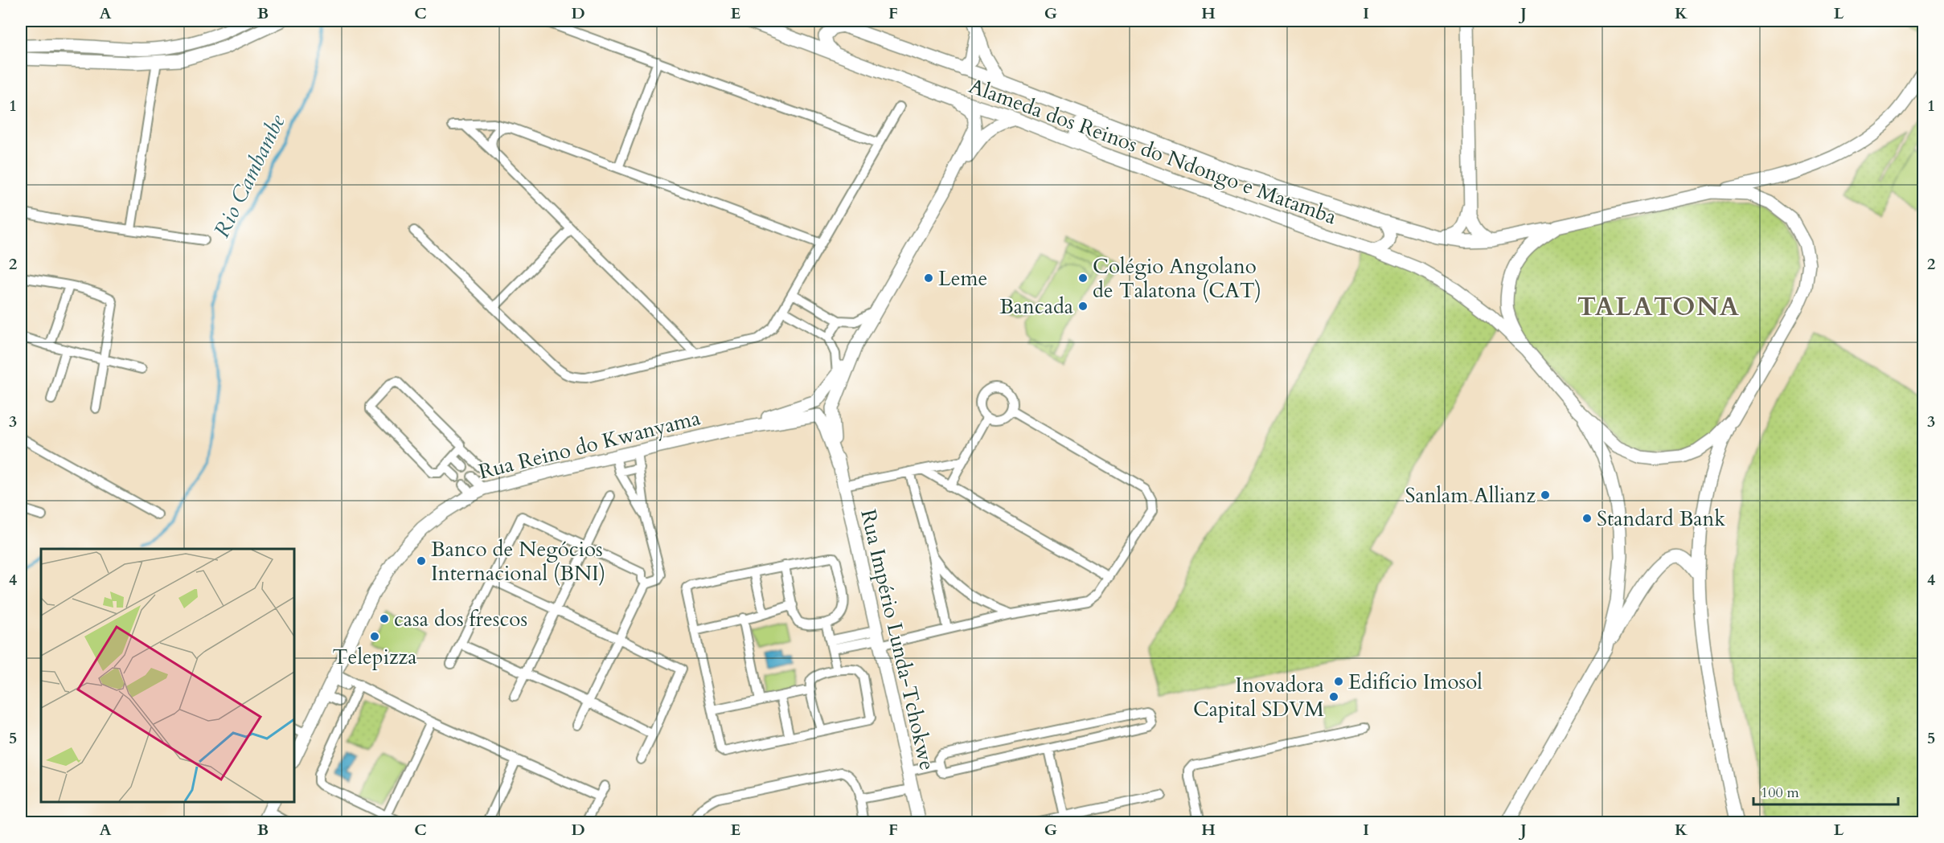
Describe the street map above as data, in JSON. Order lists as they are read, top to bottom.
{
  "streets": {
    "main road": ["Alameda dos Reinos do Ndongo e Matamba", "Rua Reino do Kwanyama", "Rua Império Lunda-Tchokwe"]
  },
  "crossings": [
    ["Alameda dos Reinos do Ndongo e Matamba", "Rua Império Lunda-Tchokwe"],
    ["Rua Reino do Kwanyama", "Rua Império Lunda-Tchokwe"]
  ],
  "districts": ["TALATONA"],
  "water": ["Rio Cambambe"],
  "places": [
    "Leme",
    "Colégio Angolano de Talatona (CAT)",
    "Bancada",
    "Sanlam Allianz",
    "Standard Bank",
    "Banco de Negócios Internacional (BNI)",
    "casa dos frescos",
    "Telepizza",
    "Edifício Imosol",
    "Inovadora Capital SDVM"
  ],
  "scale_bar": "100 m",
  "grid": {
    "columns": [
      "A",
      "B",
      "C",
      "D",
      "E",
      "F",
      "G",
      "H",
      "I",
      "J",
      "K",
      "L"
    ],
    "rows": [
      "1",
      "2",
      "3",
      "4",
      "5"
    ]
  }
}
